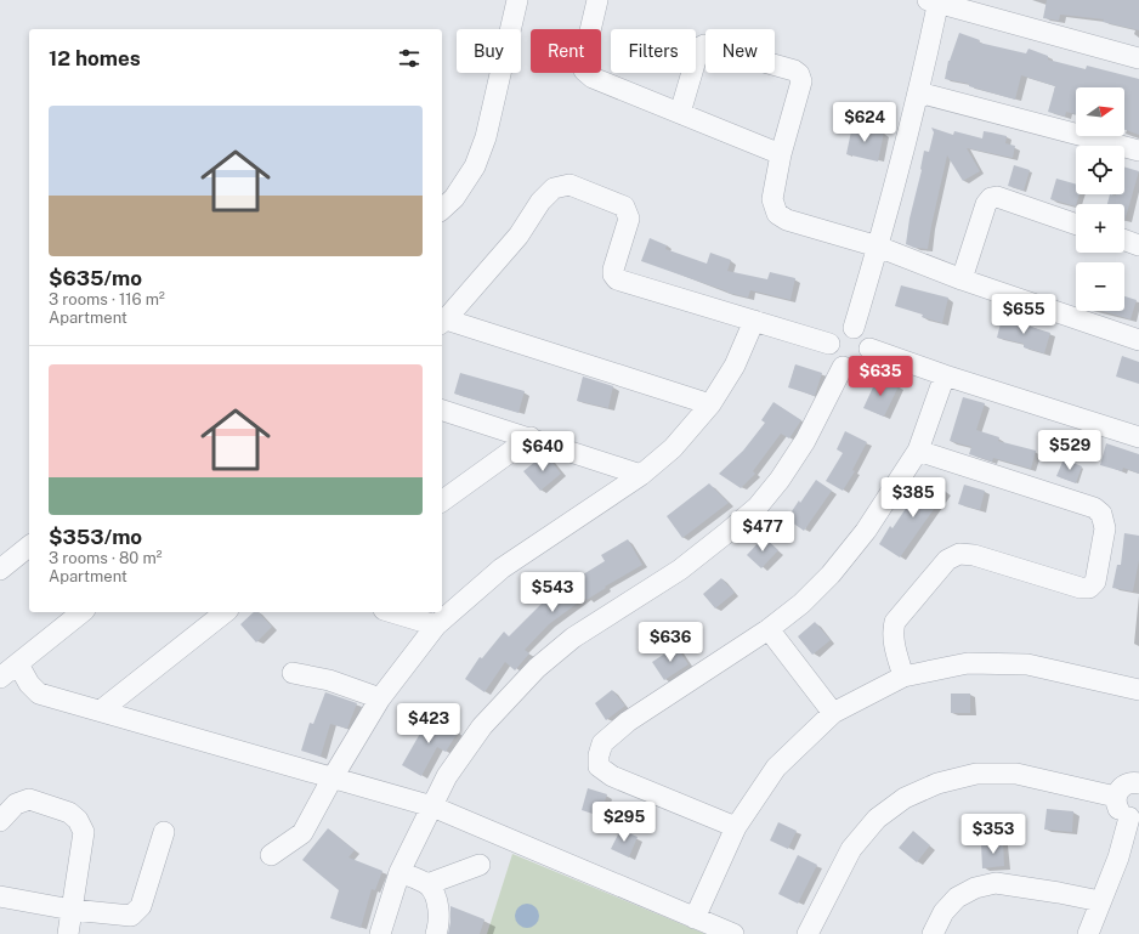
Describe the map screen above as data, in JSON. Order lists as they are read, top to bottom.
{
  "north": "right",
  "page": {
    "chip": [
      "Buy",
      "Rent",
      "Filters",
      "New"
    ],
    "heading": "12 homes",
    "map_buttons": ["+", "−"],
    "list": [
      {
        "name": "$635/mo",
        "note": "3 rooms · 116 m² · Apartment"
      },
      {
        "name": "$353/mo",
        "note": "3 rooms · 80 m² · Apartment"
      }
    ],
    "price": [
      "$624",
      "$655",
      "$635",
      "$529",
      "$640",
      "$385",
      "$477",
      "$543",
      "$636",
      "$423",
      "$295",
      "$353"
    ]
  }
}
